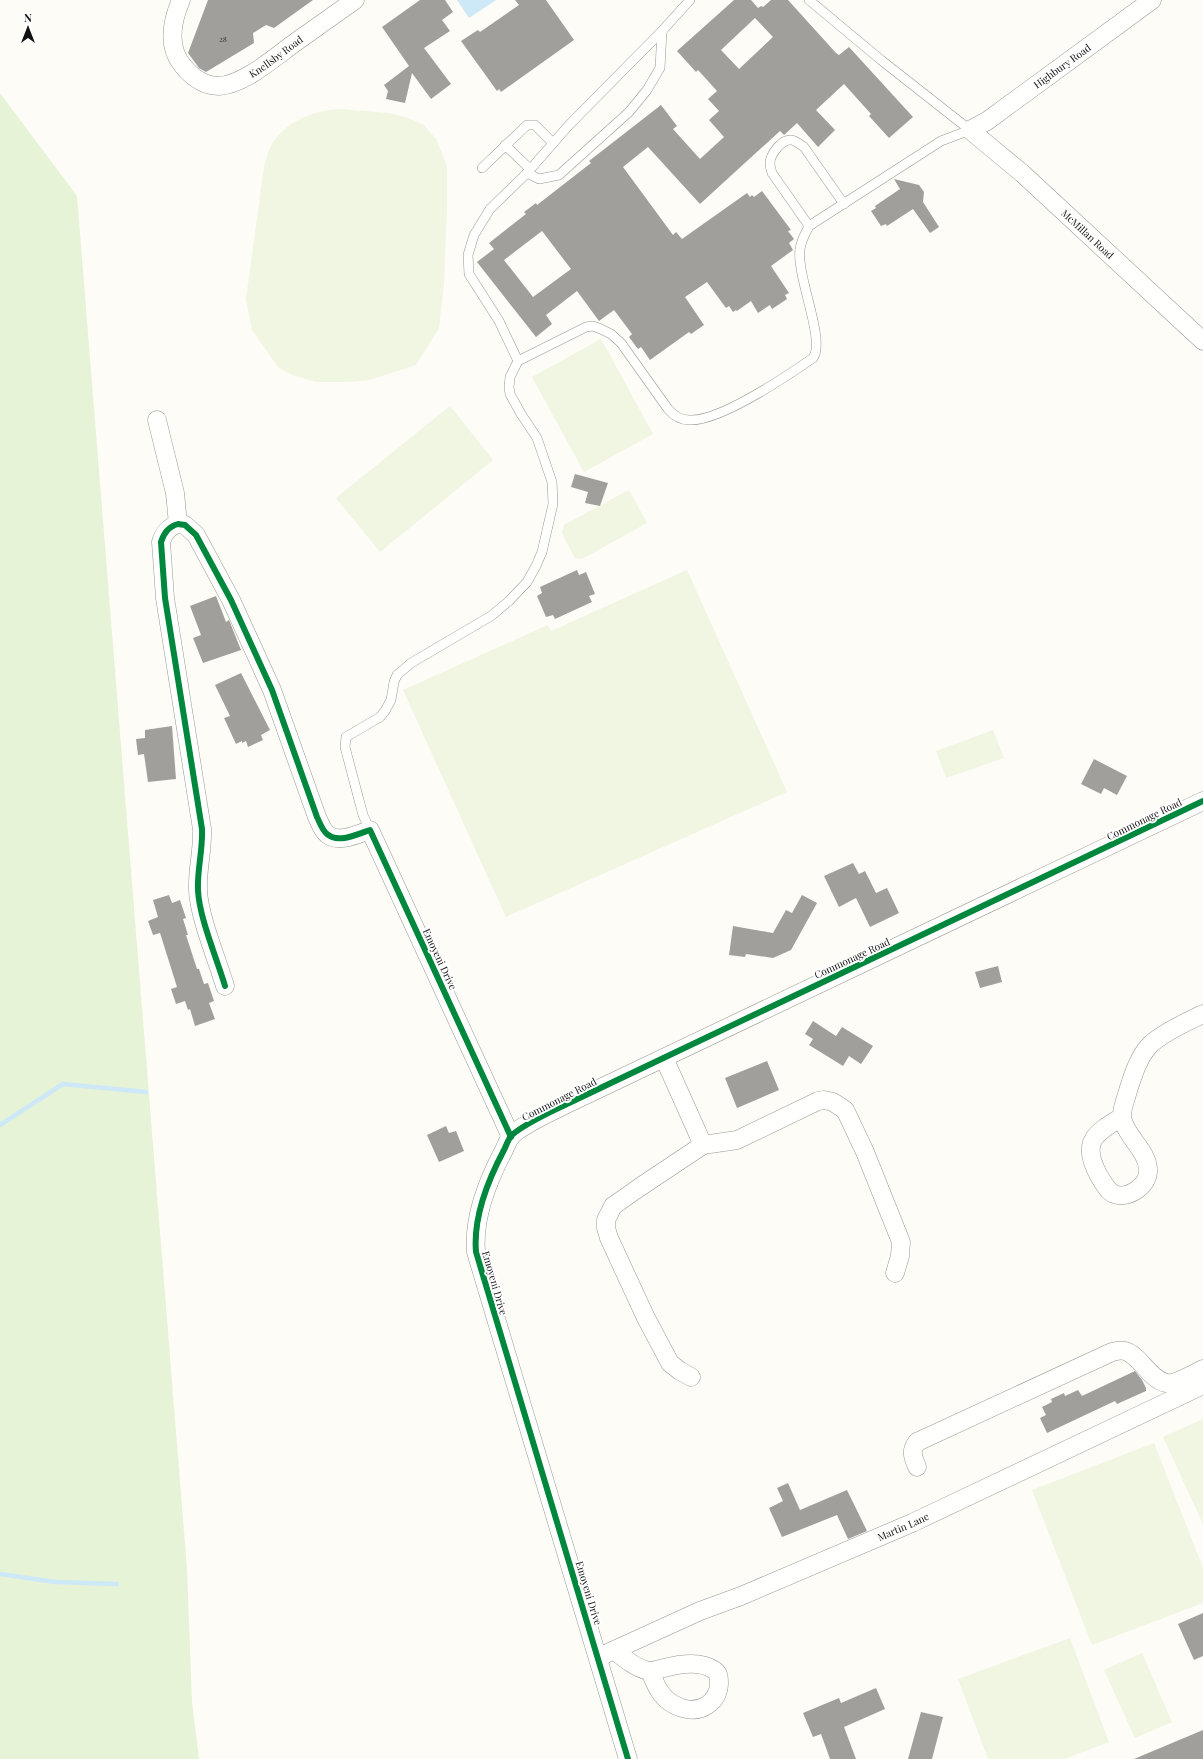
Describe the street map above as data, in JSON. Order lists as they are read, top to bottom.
{
  "streets": {
    "street": [
      "Knellsby Road",
      "Highbury Road",
      "McMillan Road",
      "Commonage Road",
      "Emoyeni Drive",
      "Martin Lane"
    ]
  },
  "crossings": [
    ["Highbury Road", "McMillan Road"],
    ["Commonage Road", "Emoyeni Drive"],
    ["Emoyeni Drive", "Martin Lane"]
  ],
  "house_numbers": ["28"],
  "north": "top"
}
